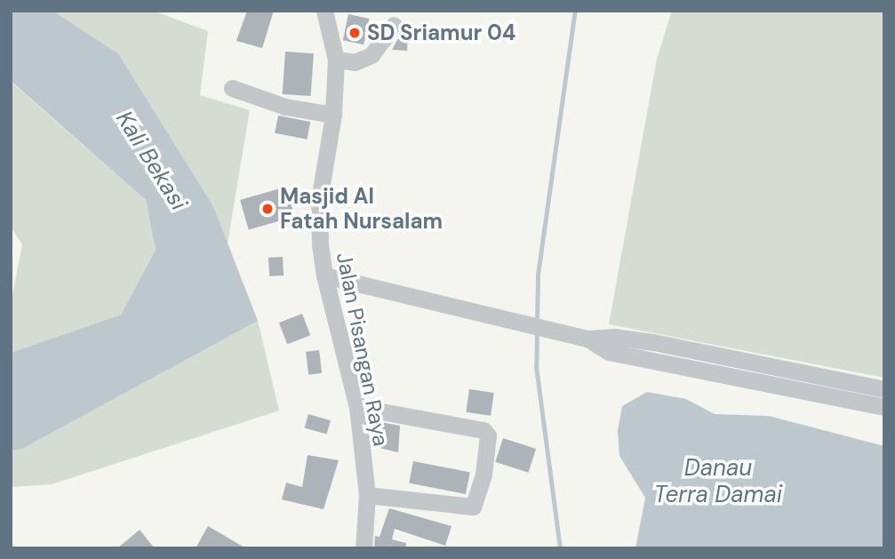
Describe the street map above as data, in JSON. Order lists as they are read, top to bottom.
{
  "streets": {
    "street": ["Jalan Pisangan Raya"]
  },
  "water": ["Kali Bekasi", "Danau Terra Damai"],
  "places": ["SD Sriamur 04", "Masjid Al Fatah Nursalam"]
}
